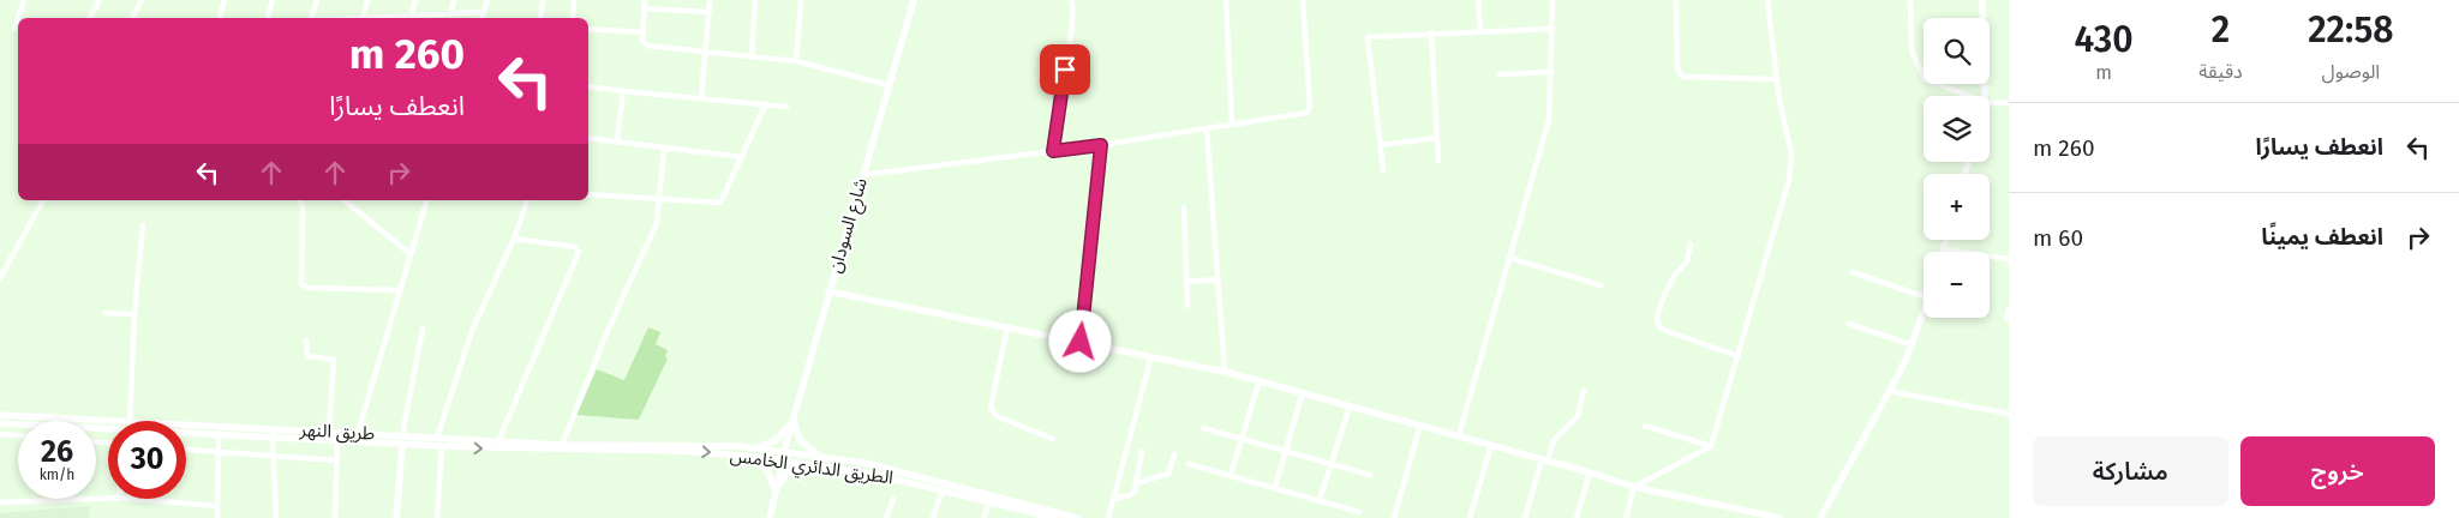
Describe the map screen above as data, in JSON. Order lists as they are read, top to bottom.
{
  "streets": {
    "main road": ["شارع السودان", "طريق النهر", "الطريق الدائري الخامس"]
  },
  "crossings": [
    ["شارع السودان", "الطريق الدائري الخامس"],
    ["طريق النهر", "الطريق الدائري الخامس"]
  ],
  "page": {
    "eta": [
      "22:58",
      "الوصول",
      "2",
      "دقيقة",
      "430",
      "m"
    ],
    "map_buttons": ["+", "−"],
    "turn": ["260 m", "انعطف يسارًا"],
    "list": [
      {
        "name": "انعطف يسارًا",
        "value": "260 m"
      },
      {
        "name": "انعطف يمينًا",
        "value": "60 m"
      }
    ],
    "speed": "26 km/h",
    "limit": "30",
    "buttons": ["خروج", "مشاركة"]
  }
}
